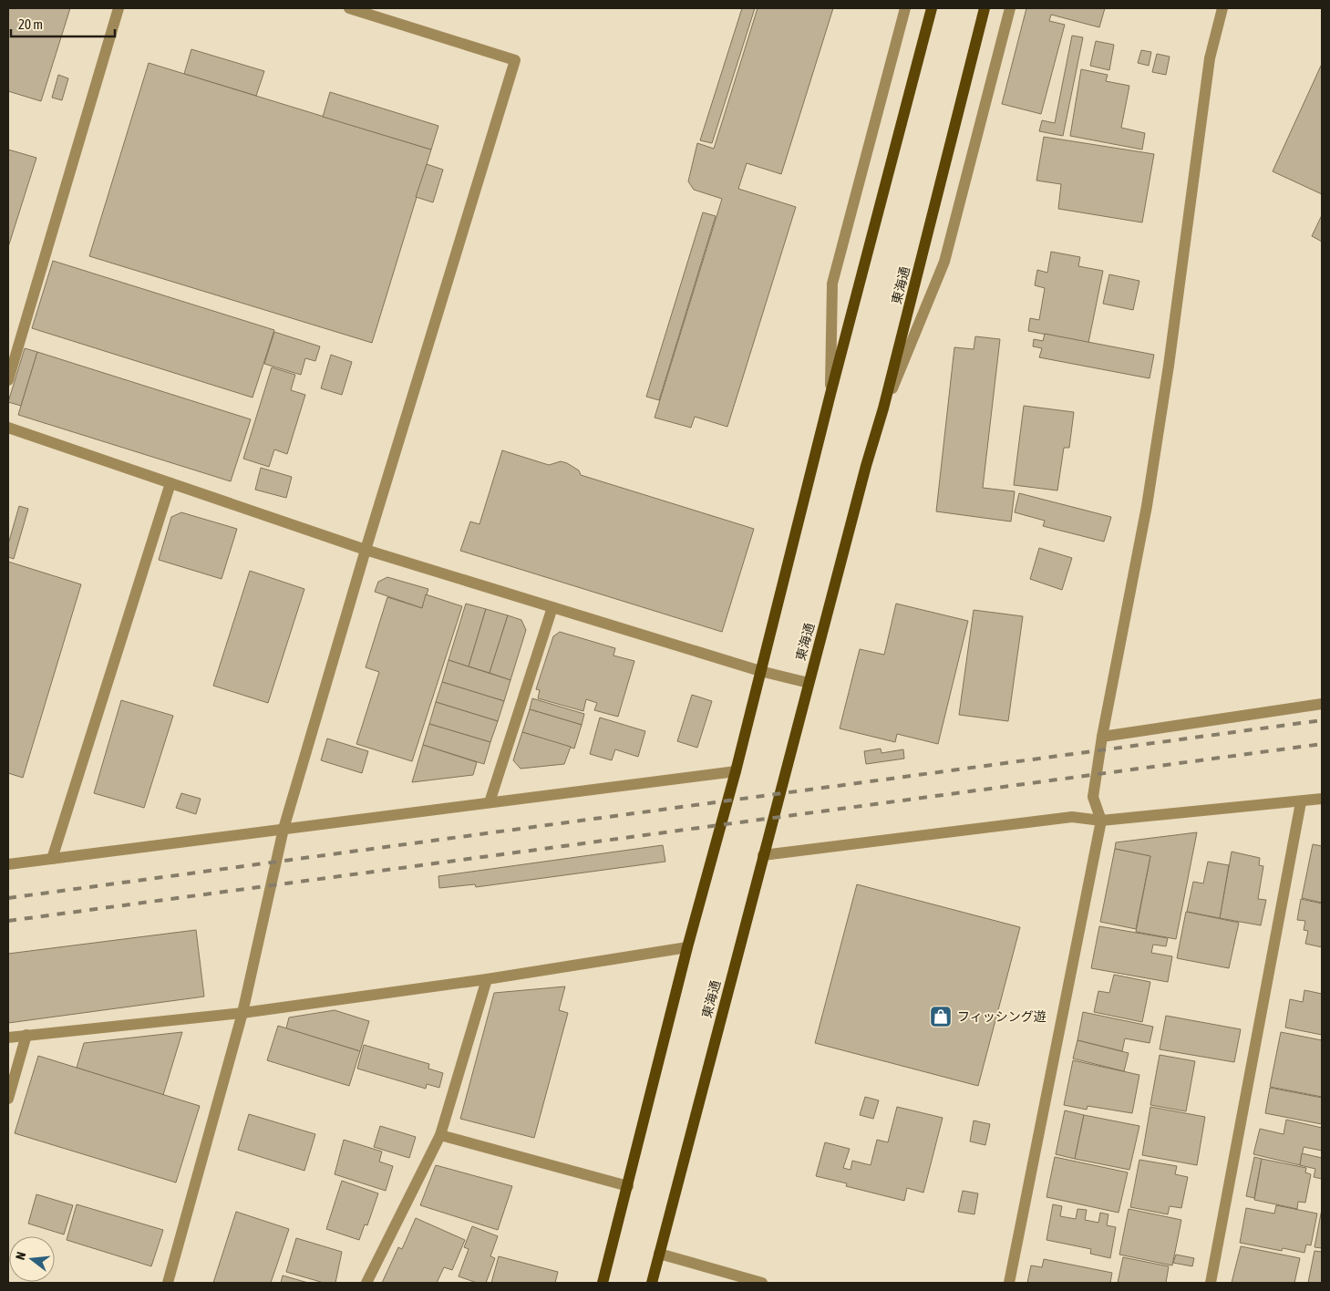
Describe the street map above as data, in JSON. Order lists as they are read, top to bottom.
{
  "streets": {
    "main road": ["東海通"]
  },
  "places": {
    "shop": ["フィッシング遊"]
  },
  "scale_bar": "20 m",
  "north": "left"
}
